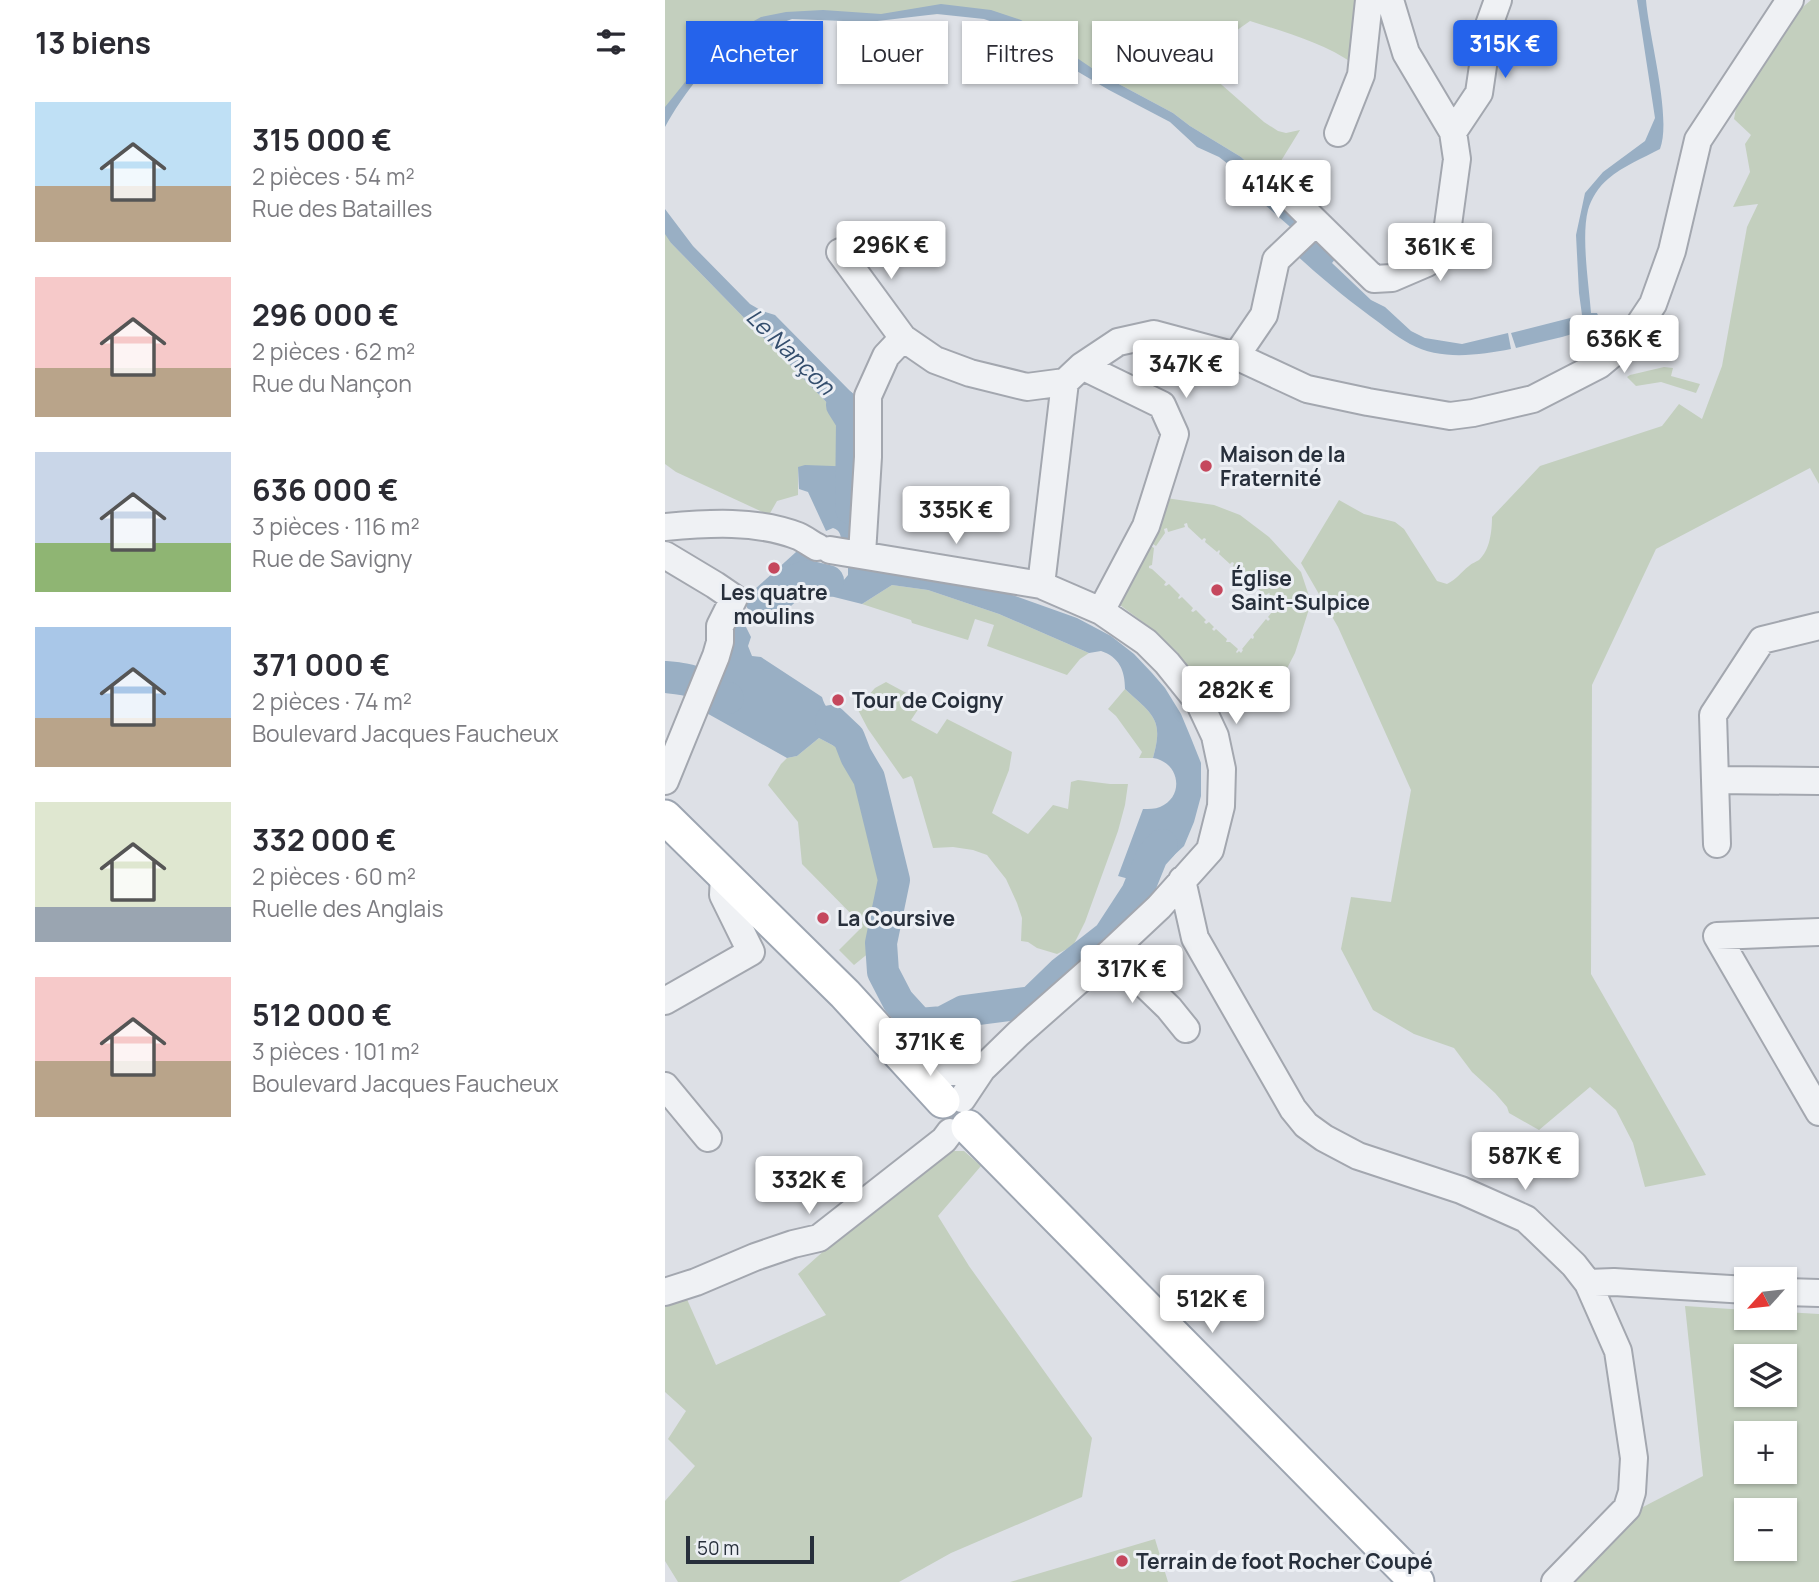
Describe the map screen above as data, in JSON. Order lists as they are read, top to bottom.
{
  "water": ["Le Nançon"],
  "places": [
    "Maison de la Fraternité",
    "Les quatre moulins",
    "Église Saint-Sulpice",
    "Tour de Coigny",
    "La Coursive",
    "Terrain de foot Rocher Coupé"
  ],
  "scale_bar": "50 m",
  "north": "bottom left",
  "page": {
    "heading": "13 biens",
    "price": [
      "315K €",
      "414K €",
      "296K €",
      "361K €",
      "636K €",
      "347K €",
      "335K €",
      "282K €",
      "317K €",
      "371K €",
      "587K €",
      "332K €",
      "512K €"
    ],
    "chip": [
      "Acheter",
      "Louer",
      "Filtres",
      "Nouveau"
    ],
    "list": [
      {
        "name": "315 000 €",
        "note": "2 pièces · 54 m² · Rue des Batailles"
      },
      {
        "name": "296 000 €",
        "note": "2 pièces · 62 m² · Rue du Nançon"
      },
      {
        "name": "636 000 €",
        "note": "3 pièces · 116 m² · Rue de Savigny"
      },
      {
        "name": "371 000 €",
        "note": "2 pièces · 74 m² · Boulevard Jacques Faucheux"
      },
      {
        "name": "332 000 €",
        "note": "2 pièces · 60 m² · Ruelle des Anglais"
      },
      {
        "name": "512 000 €",
        "note": "3 pièces · 101 m² · Boulevard Jacques Faucheux"
      }
    ],
    "map_buttons": ["+", "−"],
    "scale": "50 m"
  }
}
